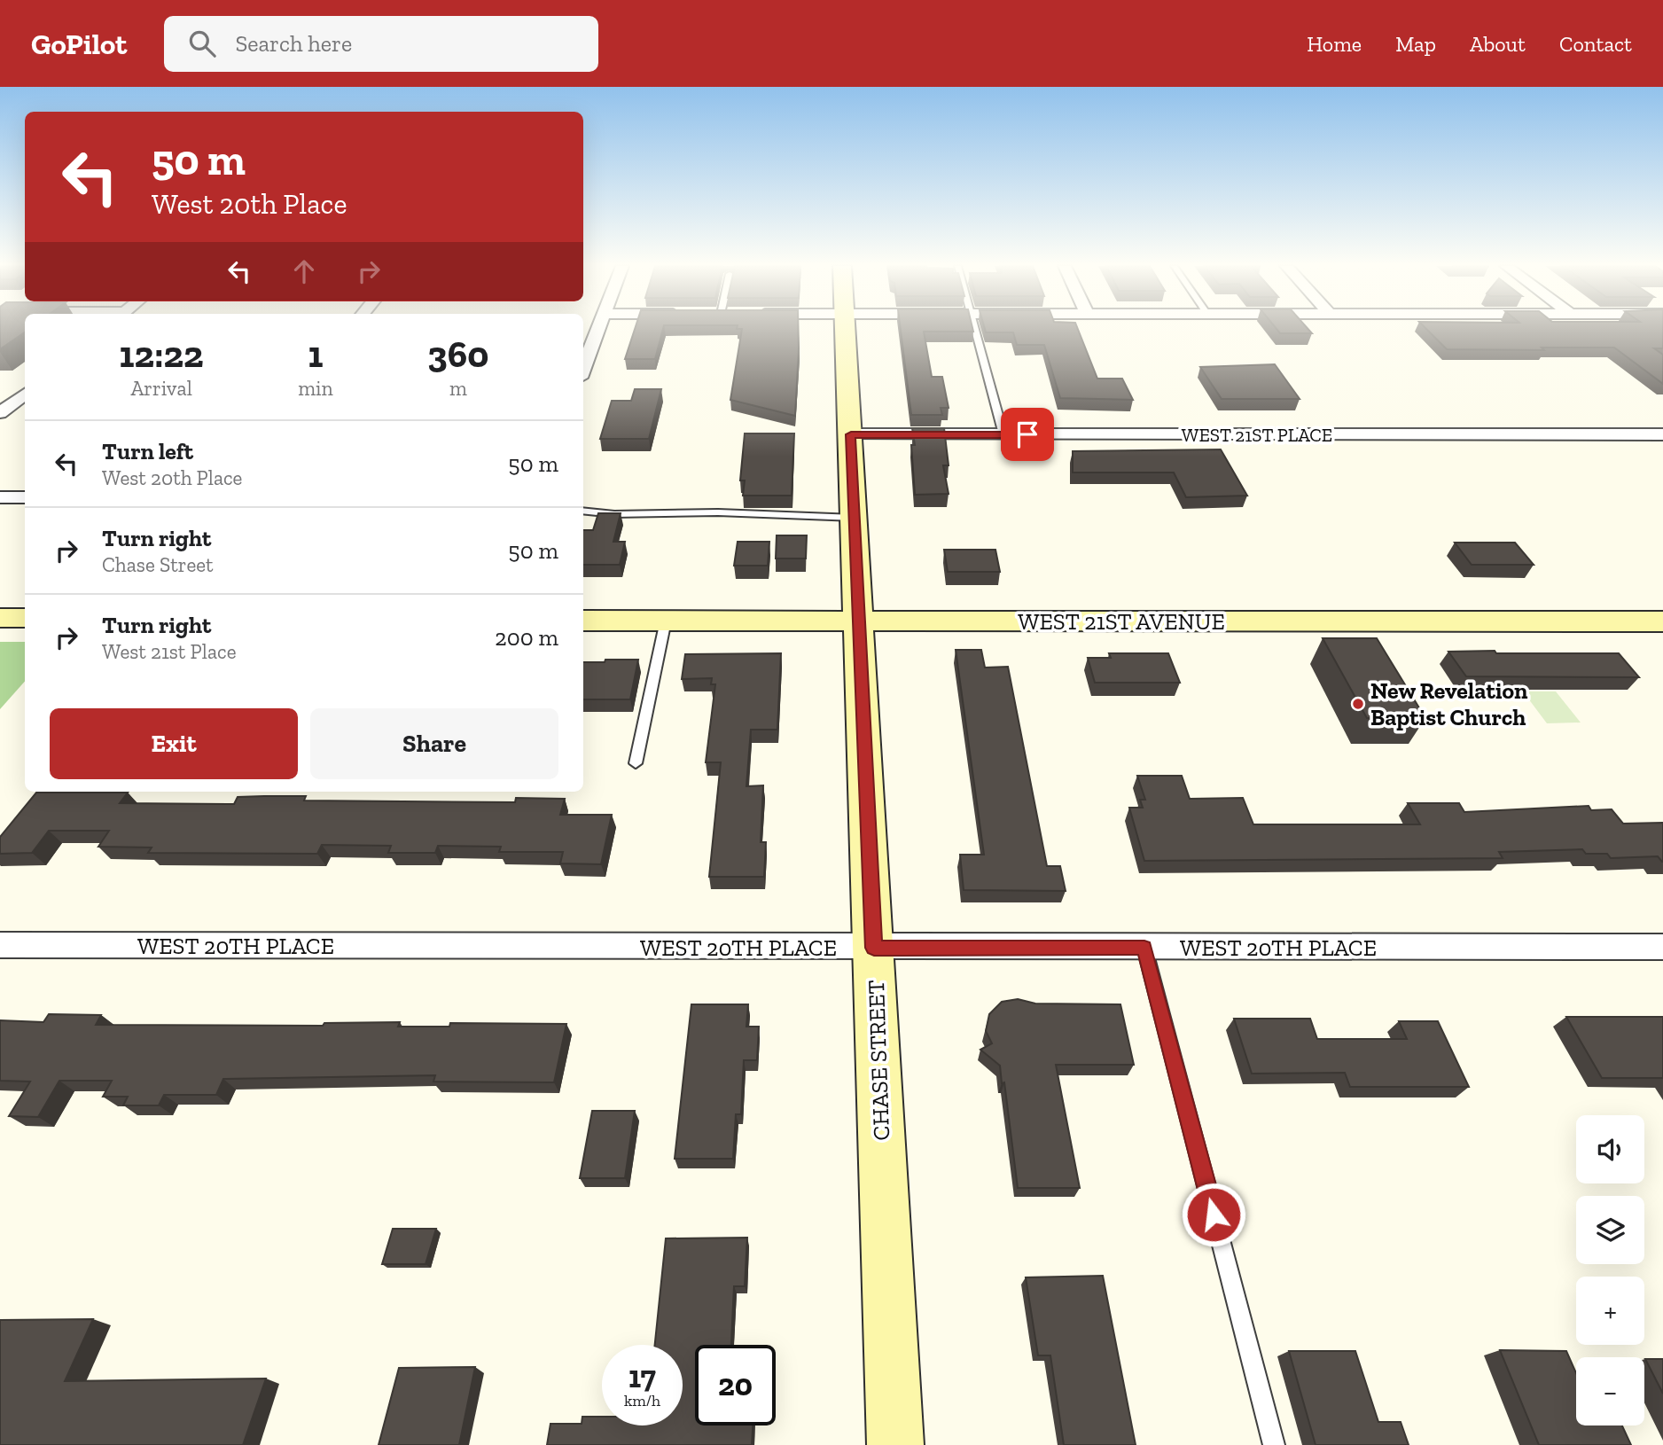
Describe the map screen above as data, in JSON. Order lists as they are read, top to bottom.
{
  "streets": {
    "street": [
      "WEST 21ST PLACE",
      "WEST 21ST AVENUE",
      "WEST 20TH PLACE",
      "CHASE STREET"
    ]
  },
  "crossings": [
    ["WEST 21ST PLACE", "CHASE STREET"],
    ["WEST 21ST AVENUE", "CHASE STREET"],
    ["WEST 20TH PLACE", "CHASE STREET"]
  ],
  "places": ["New Revelation Baptist Church"],
  "page": {
    "header": "GoPilot",
    "search": "Search here",
    "nav": [
      "Home",
      "Map",
      "About",
      "Contact"
    ],
    "turn": ["50 m", "West 20th Place"],
    "eta": [
      "12:22",
      "Arrival",
      "1",
      "min",
      "360",
      "m"
    ],
    "list": [
      {
        "name": "Turn left",
        "note": "West 20th Place",
        "value": "50 m"
      },
      {
        "name": "Turn right",
        "note": "Chase Street",
        "value": "50 m"
      },
      {
        "name": "Turn right",
        "note": "West 21st Place",
        "value": "200 m"
      }
    ],
    "buttons": ["Exit", "Share"],
    "map_buttons": ["+", "−"],
    "speed": "17 km/h",
    "limit": "20"
  }
}
